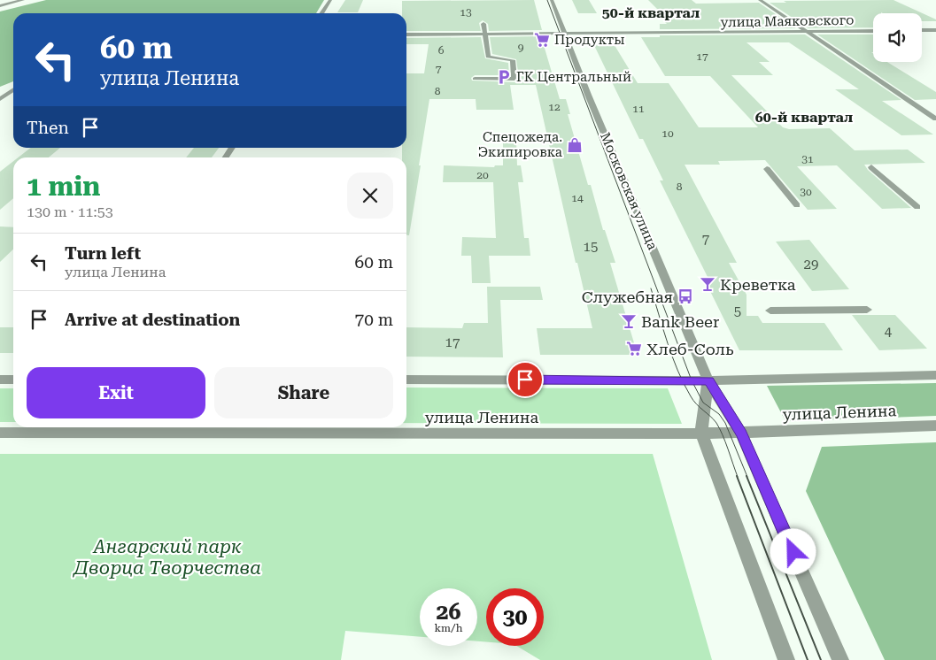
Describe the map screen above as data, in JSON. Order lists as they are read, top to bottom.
{
  "streets": {
    "street": ["улица Маяковского", "Московская улица", "улица Ленина"]
  },
  "crossings": [
    ["улица Маяковского", "Московская улица"],
    ["Московская улица", "улица Ленина"]
  ],
  "districts": ["50-й квартал", "60-й квартал"],
  "parks": ["Ангарский парк Дворца Творчества"],
  "places": {
    "supermarket": ["Продукты", "Хлеб-Соль"],
    "parking": ["ГК Центральный"],
    "shop": ["Спецожеда. Экипировка"],
    "bar": ["Креветка", "Bank Beer"],
    "bus stop": ["Служебная"]
  },
  "house_numbers": [
    "13",
    "9",
    "6",
    "17",
    "7",
    "8",
    "12",
    "11",
    "10",
    "31",
    "20",
    "8",
    "30",
    "14",
    "7",
    "15",
    "29",
    "5",
    "4",
    "17"
  ],
  "page": {
    "turn": ["60 m", "улица Ленина"],
    "then": "Then",
    "heading": ["1 min", "130 m · 11:53"],
    "list": [
      {
        "name": "Turn left",
        "note": "улица Ленина",
        "value": "60 m"
      },
      {
        "name": "Arrive at destination",
        "value": "70 m"
      }
    ],
    "buttons": ["Exit", "Share"],
    "speed": "26 km/h",
    "limit": "30"
  }
}
